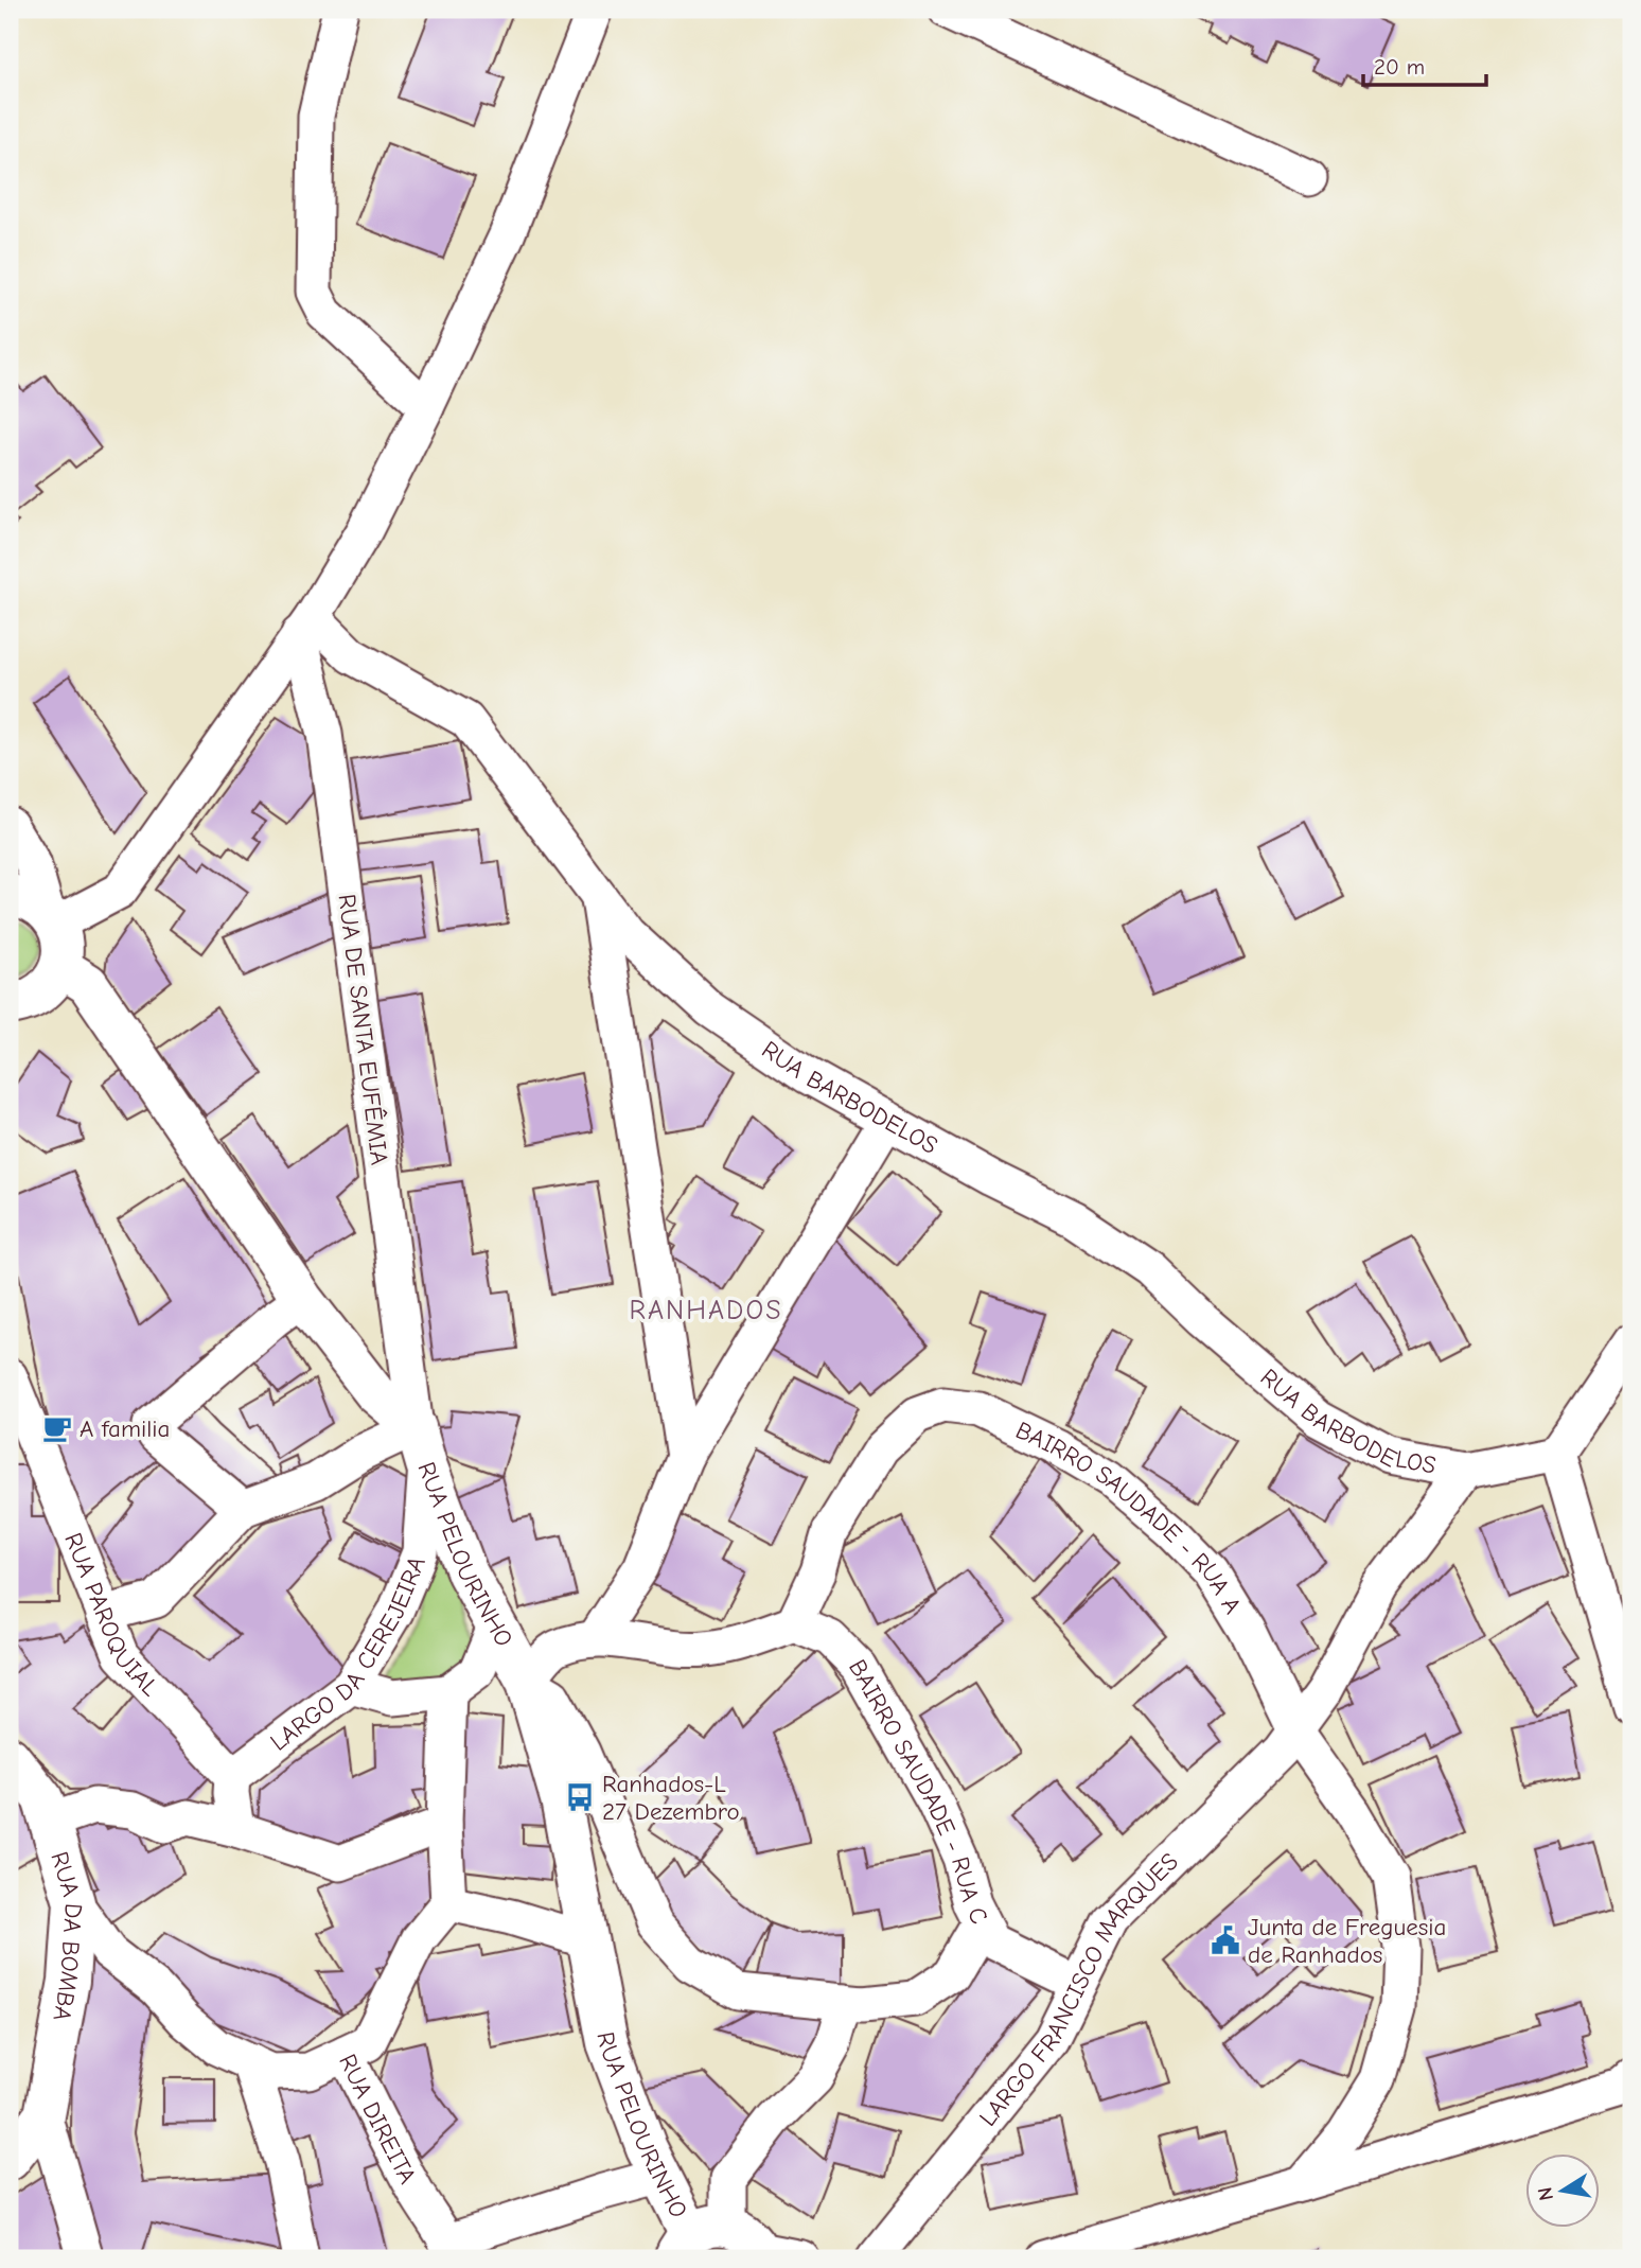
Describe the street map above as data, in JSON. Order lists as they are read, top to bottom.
{
  "streets": {
    "street": [
      "RUA DE SANTA EUFÊMIA",
      "RUA BARBODELOS",
      "BAIRRO SAUDADE - RUA A",
      "RUA PELOURINHO",
      "RUA PAROQUIAL",
      "LARGO DA CEREJEIRA",
      "BAIRRO SAUDADE - RUA C",
      "RUA DA BOMBA",
      "LARGO FRANCISCO MARQUES",
      "RUA DIREITA"
    ]
  },
  "crossings": [
    ["RUA DE SANTA EUFÊMIA", "RUA BARBODELOS"],
    ["RUA DE SANTA EUFÊMIA", "RUA PELOURINHO"],
    ["RUA BARBODELOS", "LARGO FRANCISCO MARQUES"],
    ["BAIRRO SAUDADE - RUA A", "BAIRRO SAUDADE - RUA C"],
    ["BAIRRO SAUDADE - RUA A", "LARGO FRANCISCO MARQUES"],
    ["RUA PELOURINHO", "LARGO DA CEREJEIRA"],
    ["RUA PAROQUIAL", "LARGO DA CEREJEIRA"],
    ["BAIRRO SAUDADE - RUA C", "LARGO FRANCISCO MARQUES"]
  ],
  "districts": ["RANHADOS"],
  "places": {
    "cafe": ["A familia"],
    "bus stop": ["Ranhados-L 27 Dezembro"],
    "public building": ["Junta de Freguesia de Ranhados"]
  },
  "scale_bar": "20 m",
  "north": "left"
}
